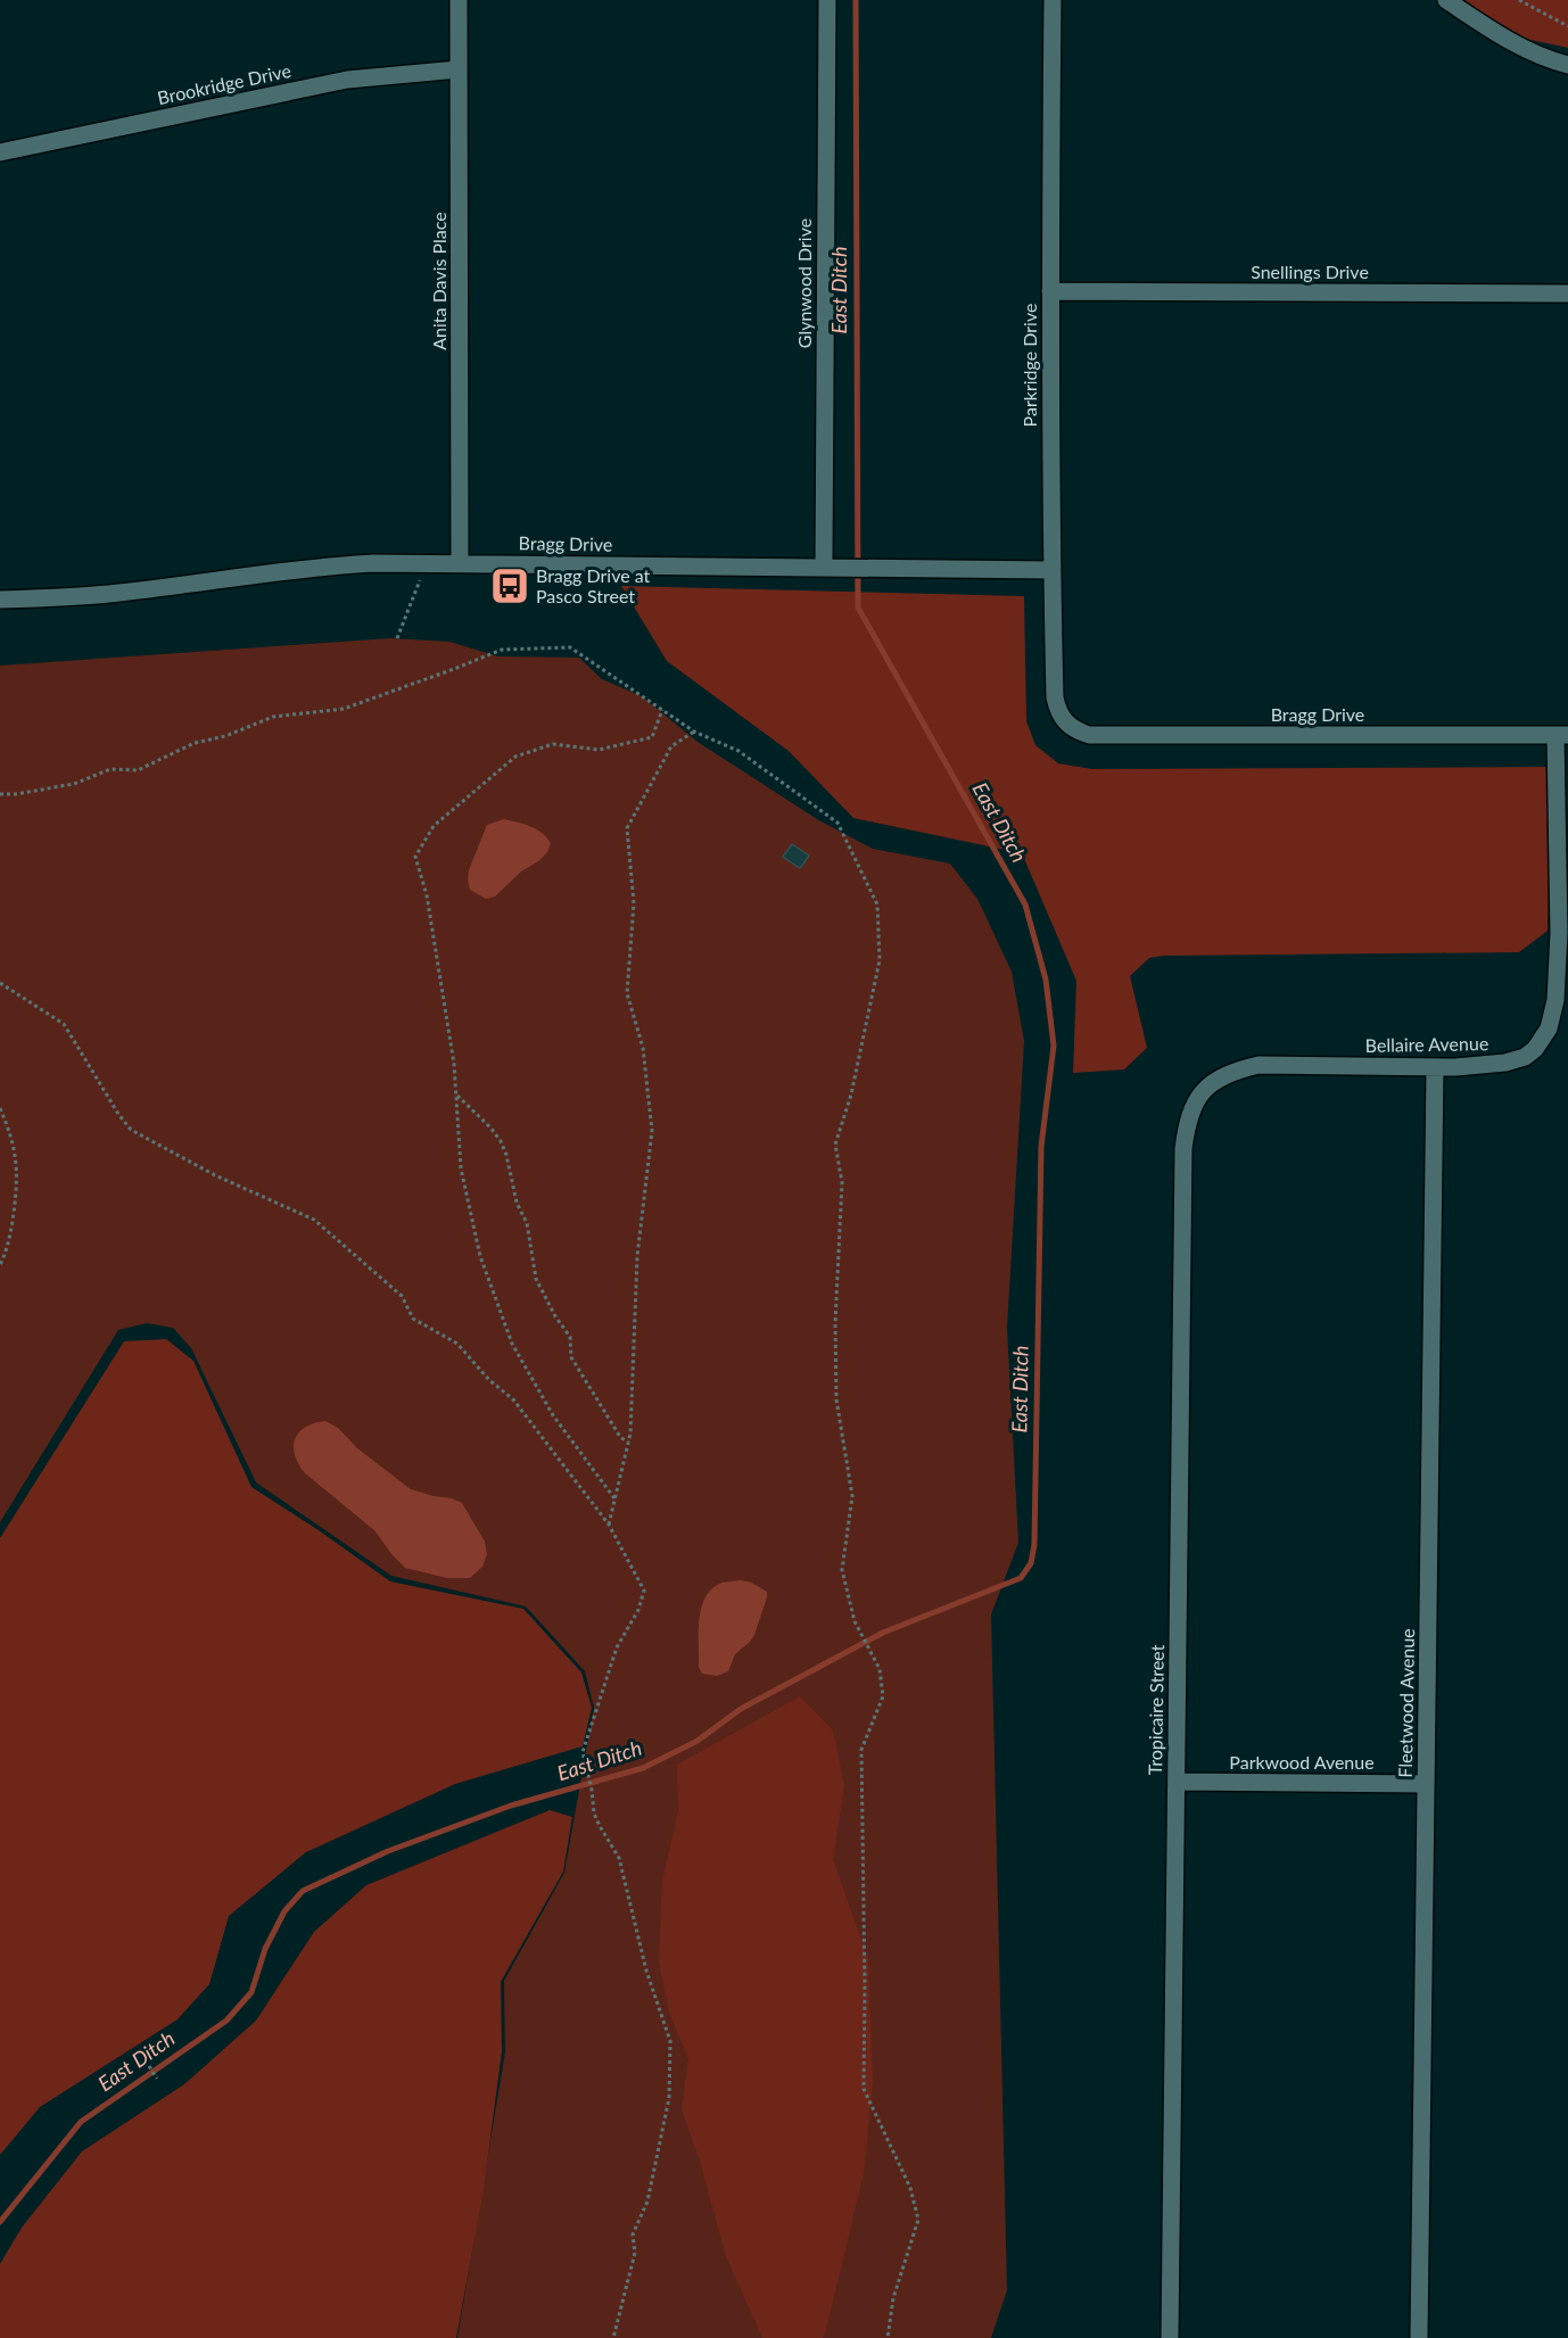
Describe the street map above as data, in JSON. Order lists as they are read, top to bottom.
{
  "streets": {
    "street": [
      "Brookridge Drive",
      "Snellings Drive",
      "Anita Davis Place",
      "Glynwood Drive",
      "Parkridge Drive",
      "Bragg Drive",
      "Bellaire Avenue",
      "Fleetwood Avenue",
      "Tropicaire Street",
      "Parkwood Avenue"
    ]
  },
  "crossings": [
    ["Brookridge Drive", "Anita Davis Place"],
    ["Snellings Drive", "Parkridge Drive"],
    ["Anita Davis Place", "Bragg Drive"],
    ["Glynwood Drive", "Bragg Drive"],
    ["Parkridge Drive", "Bragg Drive"],
    ["Bragg Drive", "Bellaire Avenue"],
    ["Bellaire Avenue", "Fleetwood Avenue"],
    ["Bellaire Avenue", "Tropicaire Street"],
    ["Fleetwood Avenue", "Parkwood Avenue"],
    ["Tropicaire Street", "Parkwood Avenue"]
  ],
  "water": ["East Ditch"],
  "places": {
    "bus stop": ["Bragg Drive at Pasco Street"]
  }
}
